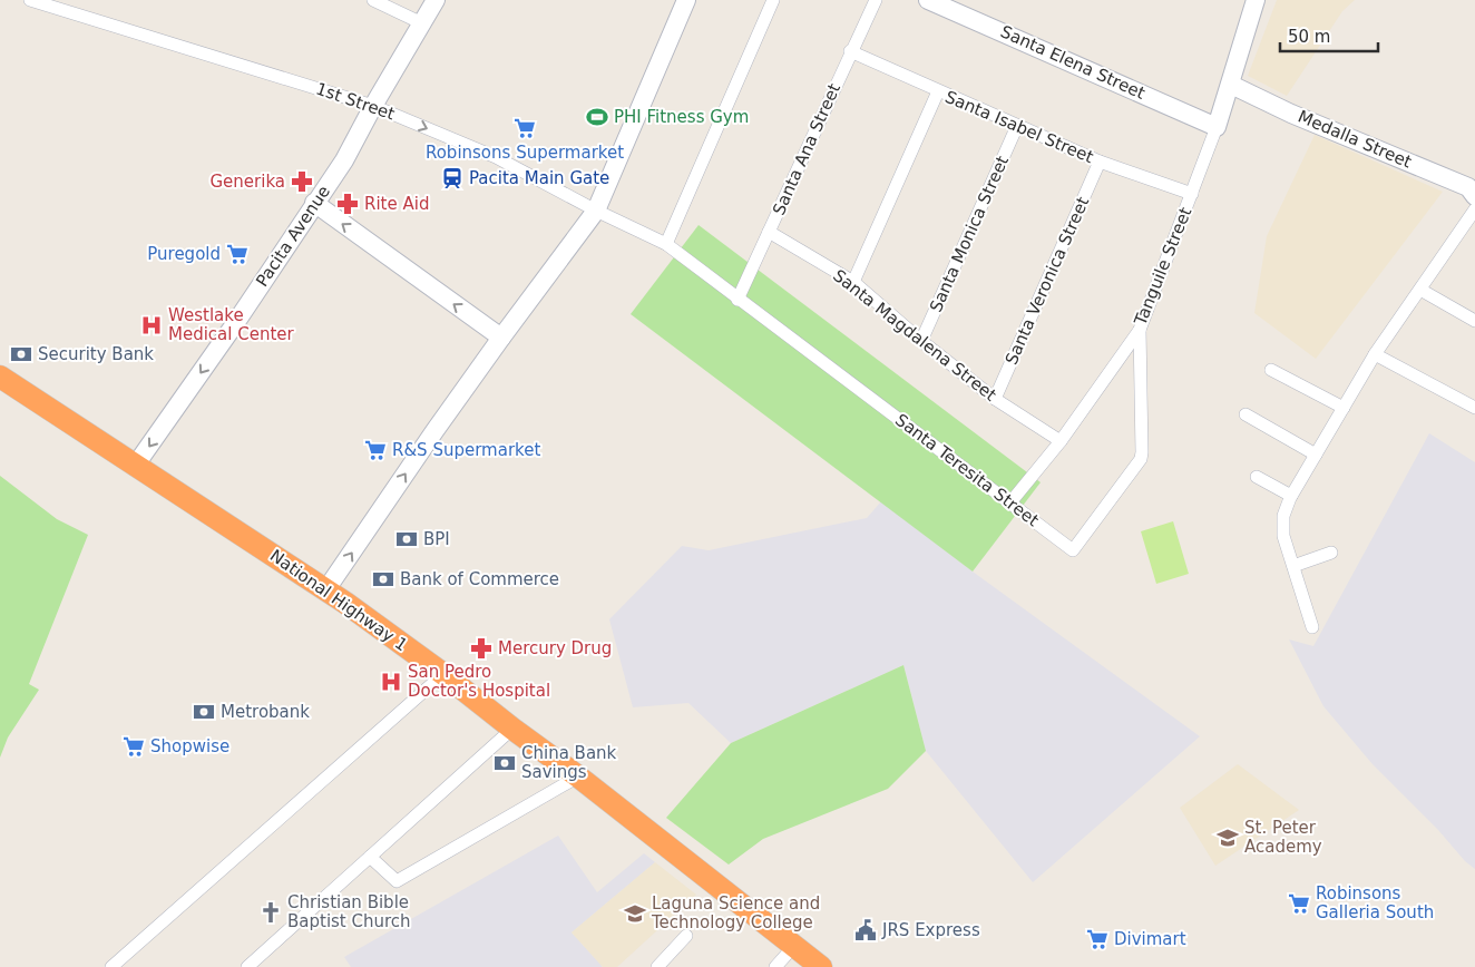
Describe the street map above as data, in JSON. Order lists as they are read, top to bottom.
{
  "streets": {
    "highway": ["National Highway 1"],
    "main road": [
      "Santa Elena Street",
      "Medalla Street",
      "Pacita Avenue",
      "Tanguile Street"
    ],
    "street": [
      "1st Street",
      "Santa Isabel Street",
      "Santa Ana Street",
      "Santa Monica Street",
      "Santa Veronica Street",
      "Santa Magdalena Street",
      "Santa Teresita Street"
    ]
  },
  "crossings": [
    ["Santa Elena Street", "Tanguile Street"],
    ["1st Street", "Pacita Avenue"],
    ["1st Street", "Santa Teresita Street"],
    ["Santa Isabel Street", "Santa Ana Street"],
    ["Santa Isabel Street", "Santa Monica Street"],
    ["Santa Isabel Street", "Tanguile Street"],
    ["Santa Isabel Street", "Santa Veronica Street"],
    ["Medalla Street", "Tanguile Street"],
    ["Santa Ana Street", "Santa Magdalena Street"],
    ["Santa Ana Street", "Santa Teresita Street"],
    ["Santa Monica Street", "Santa Magdalena Street"],
    ["Pacita Avenue", "National Highway 1"],
    ["Tanguile Street", "Santa Magdalena Street"],
    ["Tanguile Street", "Santa Teresita Street"],
    ["Santa Veronica Street", "Santa Magdalena Street"]
  ],
  "one_way": ["1st Street", "Pacita Avenue"],
  "places": {
    "sports": ["PHI Fitness Gym"],
    "supermarket": [
      "Robinsons Supermarket",
      "Puregold",
      "R&S Supermarket",
      "Shopwise",
      "Robinsons Galleria South",
      "Divimart"
    ],
    "station": ["Pacita Main Gate"],
    "pharmacy": ["Generika", "Rite Aid", "Mercury Drug"],
    "hospital": ["Westlake Medical Center", "San Pedro Doctor's Hospital"],
    "bank": [
      "Security Bank",
      "BPI",
      "Bank of Commerce",
      "Metrobank",
      "China Bank Savings"
    ],
    "school or university": ["St. Peter Academy", "Laguna Science and Technology College"],
    "church": ["Christian Bible Baptist Church"],
    "public building": ["JRS Express"]
  },
  "scale_bar": "50 m"
}
